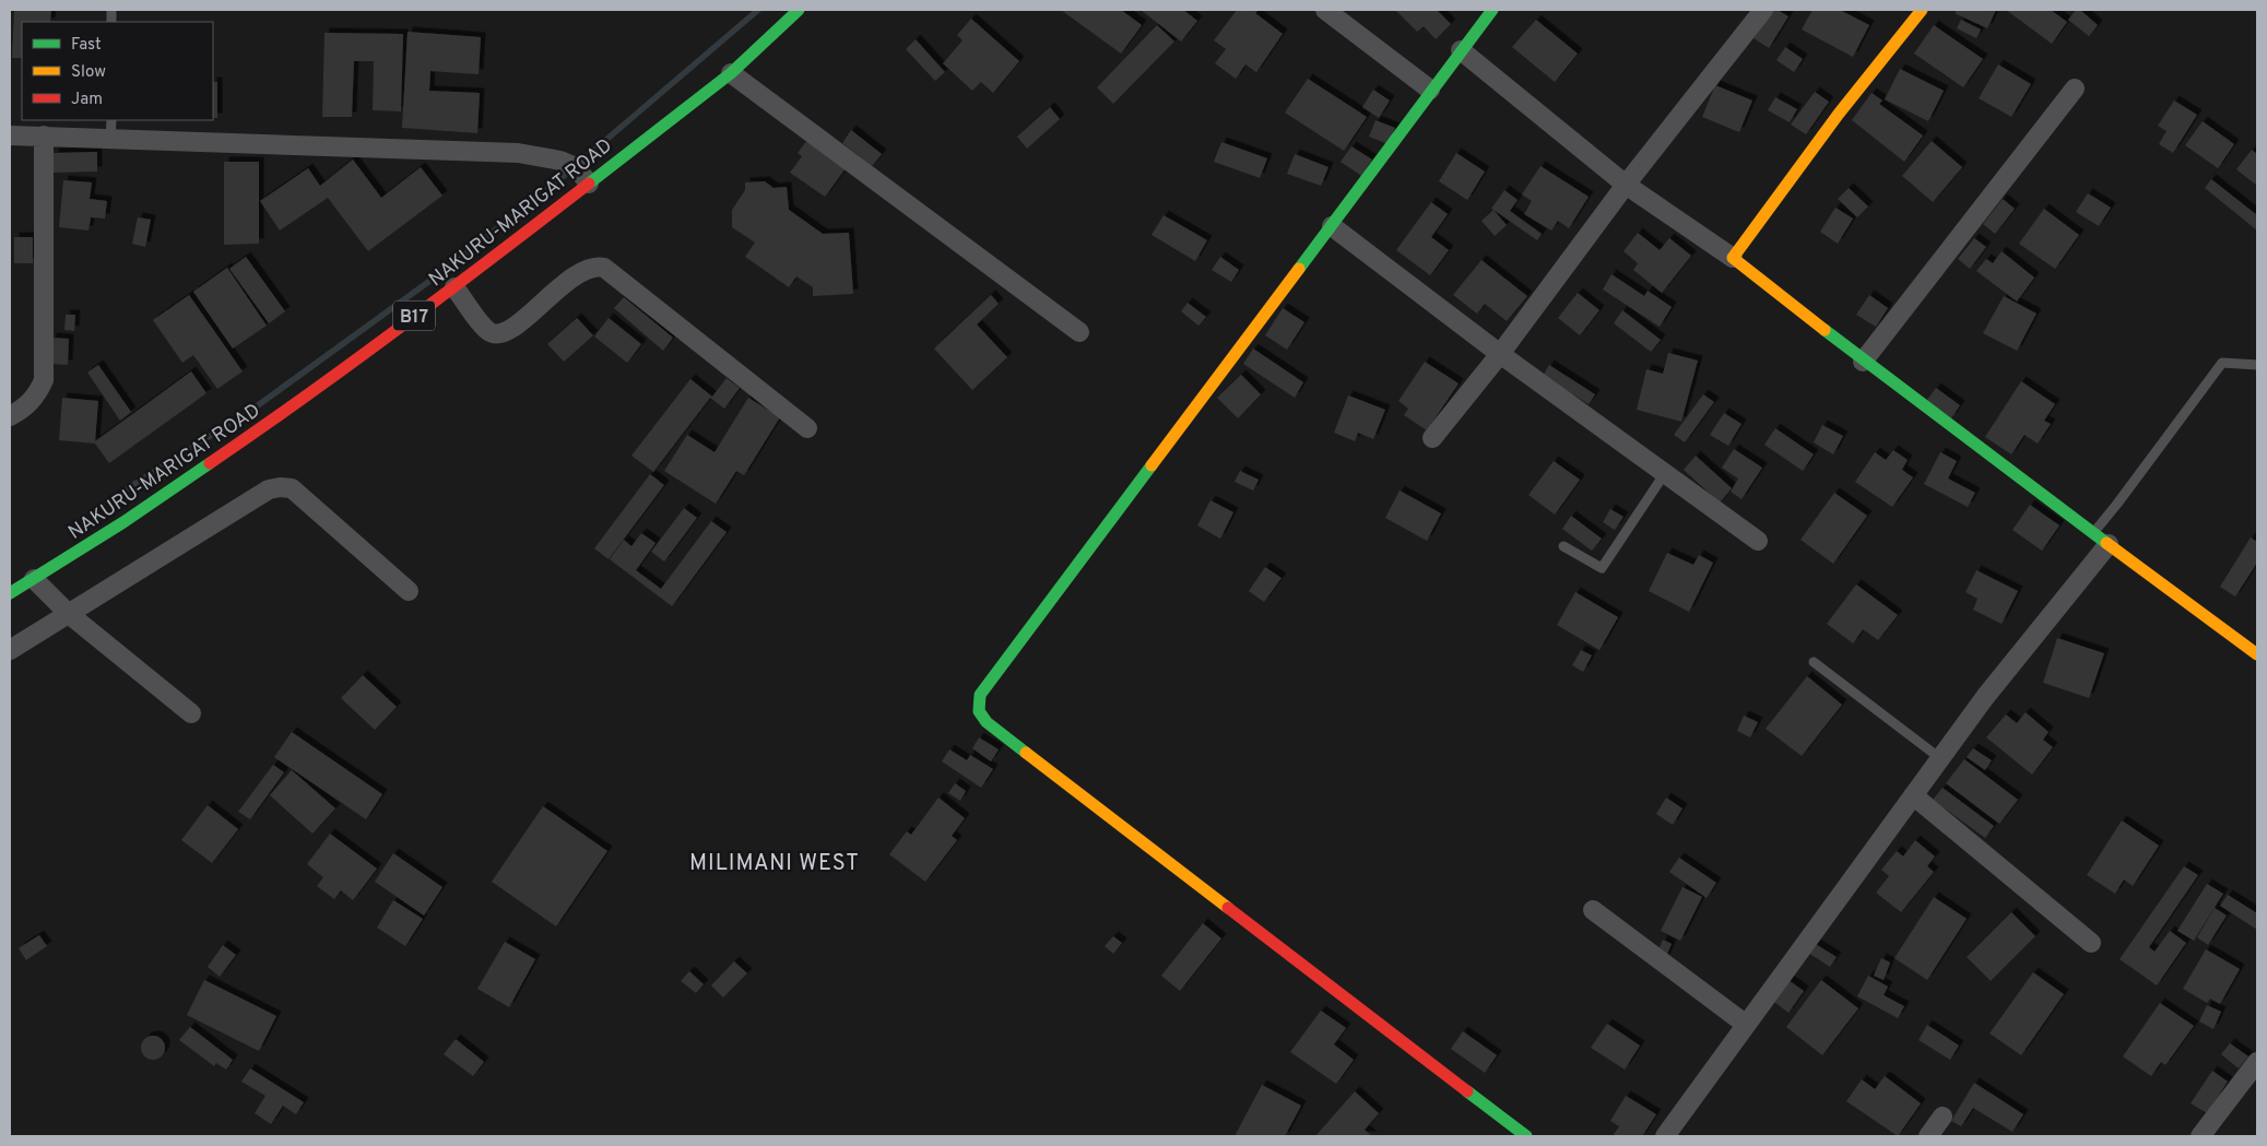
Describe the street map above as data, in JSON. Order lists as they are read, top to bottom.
{
  "streets": {
    "street": ["NAKURU-MARIGAT ROAD", "B17"]
  },
  "districts": ["MILIMANI WEST"],
  "legend": ["Fast", "Slow", "Jam"]
}
